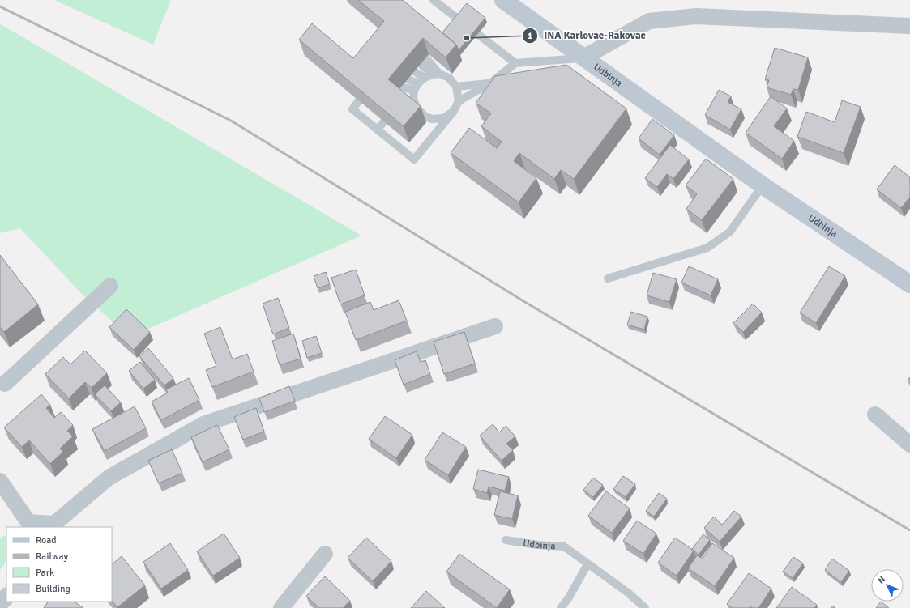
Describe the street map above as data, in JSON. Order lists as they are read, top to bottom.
{
  "streets": {
    "main road": ["Udbinja"]
  },
  "places": ["INA Karlovac-Rakovac"],
  "legend": [
    "Road",
    "Railway",
    "Park",
    "Building"
  ],
  "north": "top left"
}
